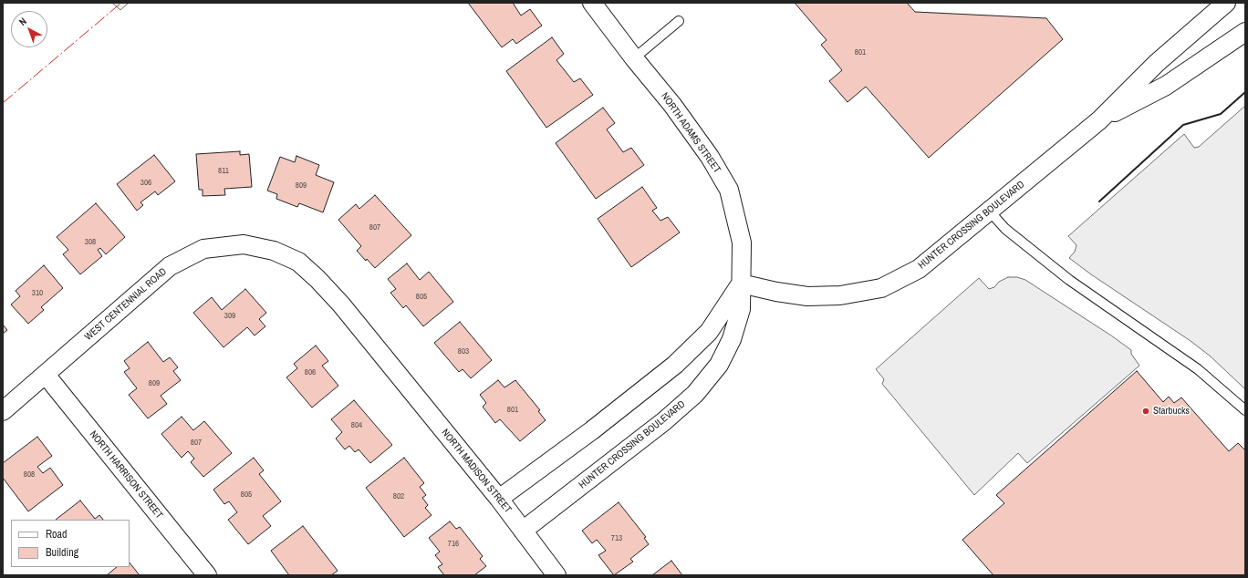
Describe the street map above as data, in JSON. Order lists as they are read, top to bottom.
{
  "streets": {
    "street": [
      "NORTH ADAMS STREET",
      "HUNTER CROSSING BOULEVARD",
      "WEST CENTENNIAL ROAD",
      "NORTH MADISON STREET",
      "NORTH HARRISON STREET"
    ]
  },
  "crossings": [
    ["NORTH ADAMS STREET", "HUNTER CROSSING BOULEVARD"],
    ["HUNTER CROSSING BOULEVARD", "NORTH MADISON STREET"],
    ["WEST CENTENNIAL ROAD", "NORTH MADISON STREET"],
    ["WEST CENTENNIAL ROAD", "NORTH HARRISON STREET"]
  ],
  "places": ["Starbucks"],
  "house_numbers": [
    "801",
    "811",
    "306",
    "809",
    "807",
    "308",
    "310",
    "805",
    "309",
    "803",
    "806",
    "809",
    "801",
    "804",
    "807",
    "808",
    "805",
    "802",
    "713",
    "716"
  ],
  "legend": ["Road", "Building"],
  "north": "top left"
}
